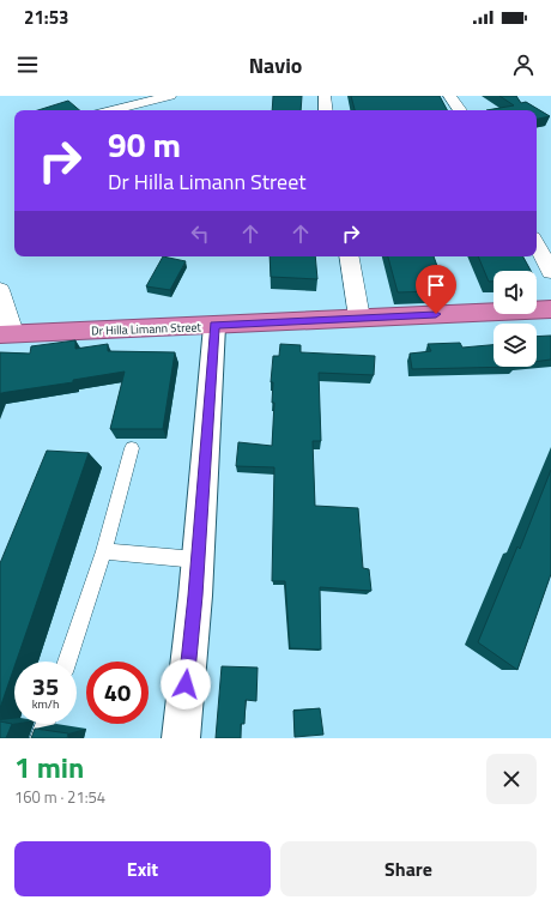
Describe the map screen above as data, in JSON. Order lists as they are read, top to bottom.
{
  "streets": {
    "highway": ["Dr Hilla Limann Street"]
  },
  "page": {
    "status": "21:53",
    "header": "Navio",
    "turn": ["90 m", "Dr Hilla Limann Street"],
    "speed": "35 km/h",
    "limit": "40",
    "heading": ["1 min", "160 m · 21:54"],
    "buttons": ["Exit", "Share"]
  }
}
